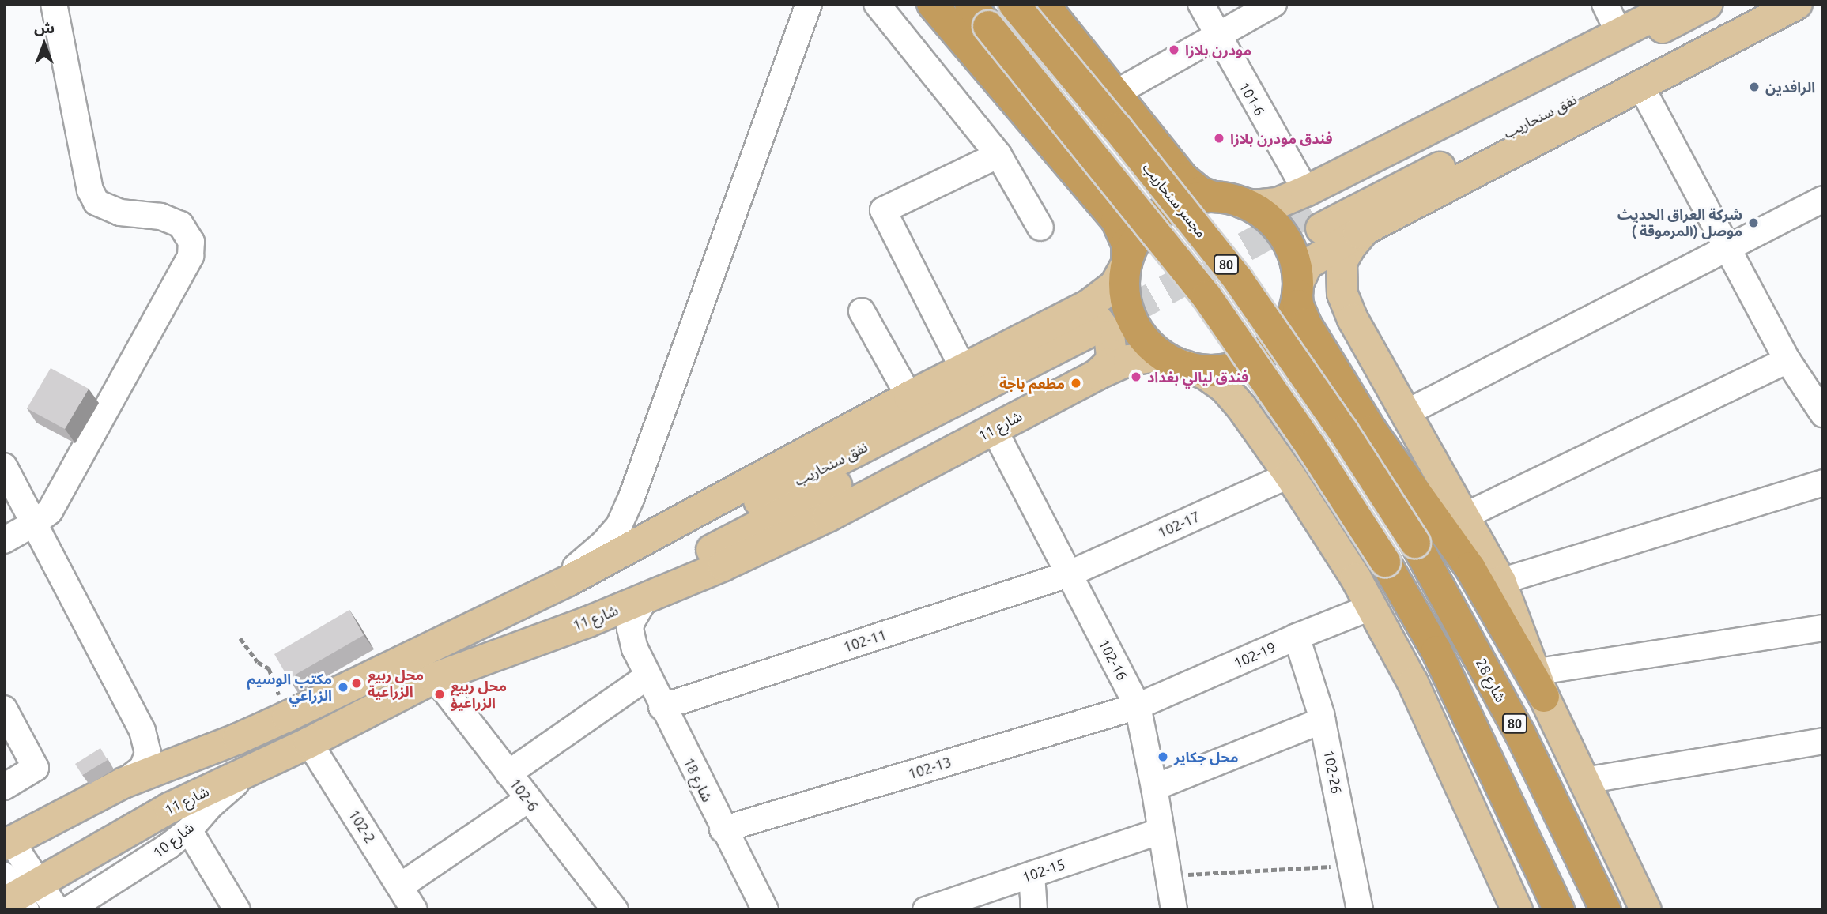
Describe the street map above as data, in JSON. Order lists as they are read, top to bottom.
{
  "streets": {
    "highway": ["مجسر سنحاريب", "80", "شارع 28"],
    "main road": ["نفق سنحاريب", "شارع 11"],
    "street": [
      "101-6",
      "102-17",
      "102-11",
      "102-19",
      "102-16",
      "102-13",
      "102-26",
      "شارع 18",
      "102-6",
      "102-2",
      "شارع 10",
      "102-15"
    ]
  },
  "crossings": [
    ["101-6", "نفق سنحاريب"],
    ["نفق سنحاريب", "شارع 11"],
    ["مجسر سنحاريب", "شارع 28"],
    ["شارع 11", "102-17"],
    ["شارع 11", "102-19"],
    ["شارع 11", "102-16"],
    ["شارع 11", "102-6"],
    ["شارع 11", "102-2"],
    ["شارع 11", "شارع 10"],
    ["102-17", "102-11"],
    ["102-17", "102-16"],
    ["102-11", "102-16"],
    ["102-11", "شارع 18"],
    ["102-19", "102-16"],
    ["102-19", "102-13"],
    ["102-19", "102-26"],
    ["102-16", "102-13"],
    ["102-16", "102-15"],
    ["102-13", "شارع 18"]
  ],
  "places": [
    "مودرن بلازا",
    "الرافدين",
    "فندق مودرن بلازا",
    "شركة العراق الحديث ( المرموقة) موصل",
    "فندق ليالي بغداد",
    "مطعم باجة",
    "محل ربيع الزراعية",
    "مكتب الوسيم الزراعي",
    "محل ربيع الزراعيؤ",
    "محل جكاير"
  ],
  "north": "top"
}
